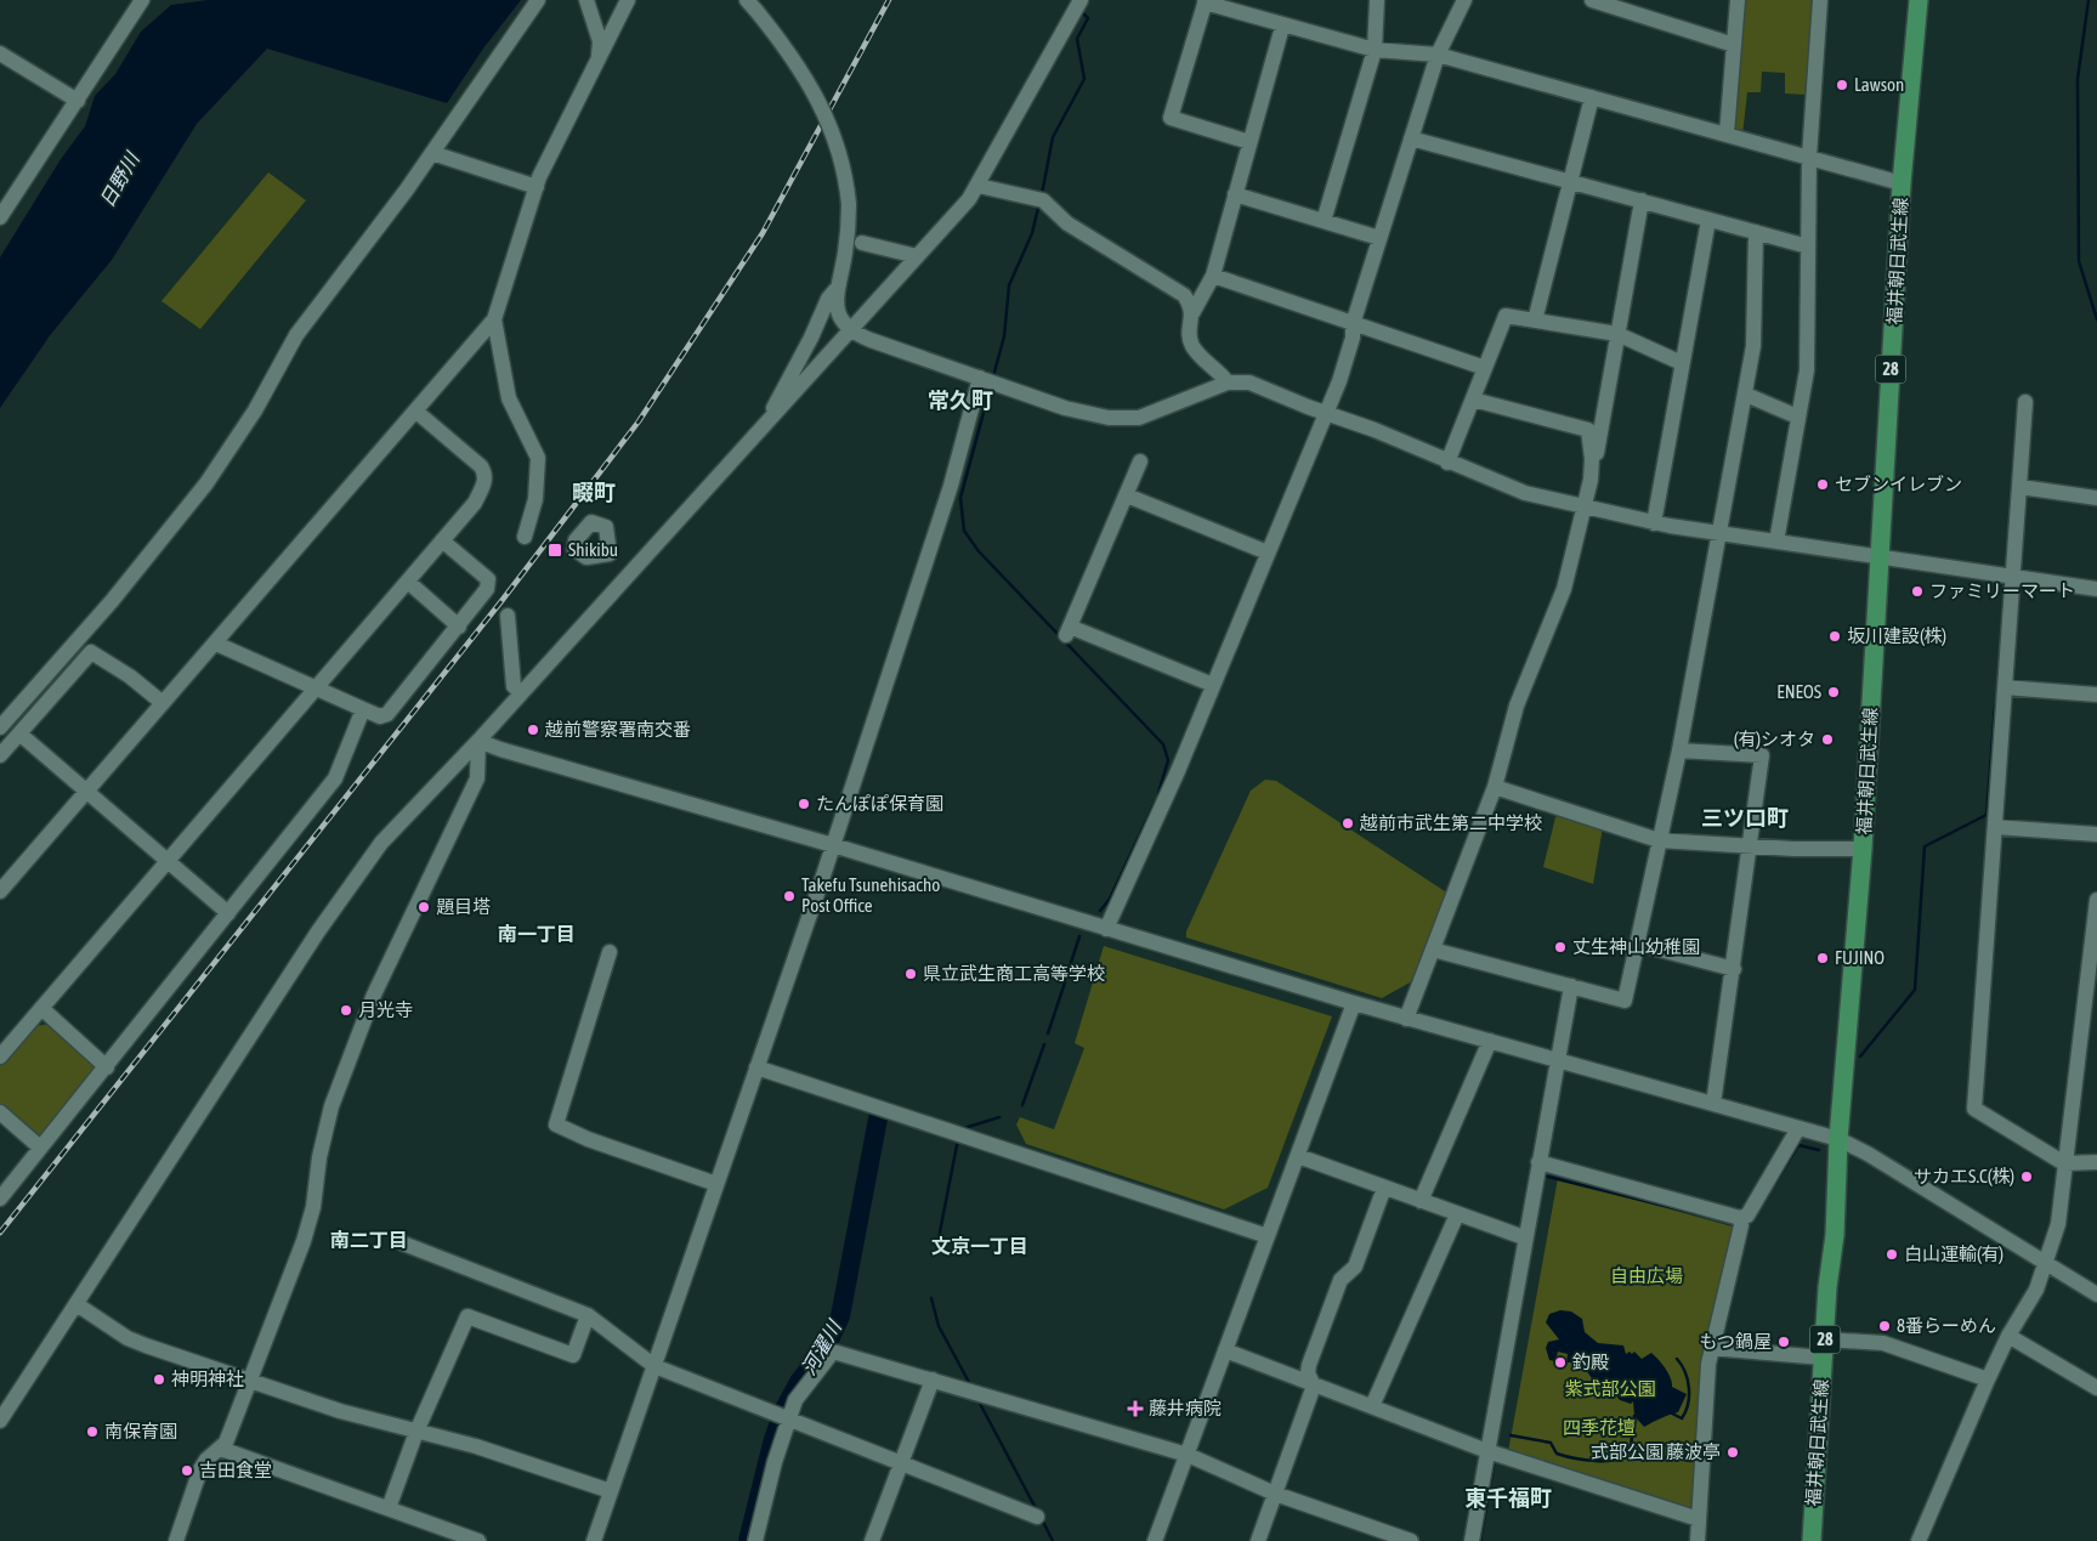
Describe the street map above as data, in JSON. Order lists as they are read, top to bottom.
{
  "streets": {
    "main road": ["福井朝日武生線", "28"]
  },
  "districts": [
    "常久町",
    "畷町",
    "三ツ口町",
    "南一丁目",
    "南二丁目",
    "文京一丁目",
    "東千福町"
  ],
  "water": ["日野川", "河濯川"],
  "parks": ["自由広場", "紫式部公園", "四季花壇"],
  "places": {
    "other": [
      "Lawson",
      "セブンイレブン",
      "ファミリーマート",
      "坂川建設(株)",
      "ENEOS",
      "越前警察署南交番",
      "(有)シオタ",
      "たんぽぽ保育園",
      "越前市武生第二中学校",
      "Takefu Tsunehisacho Post Office",
      "題目塔",
      "丈生神山幼稚園",
      "FUJINO",
      "県立武生商工高等学校",
      "月光寺",
      "サカエS.C(株)",
      "白山運輸(有)",
      "8番らーめん",
      "もつ鍋屋",
      "釣殿",
      "神明神社",
      "南保育園",
      "式部公園 藤波亭",
      "吉田食堂"
    ],
    "transit": ["Shikibu"],
    "health": ["藤井病院"]
  }
}
